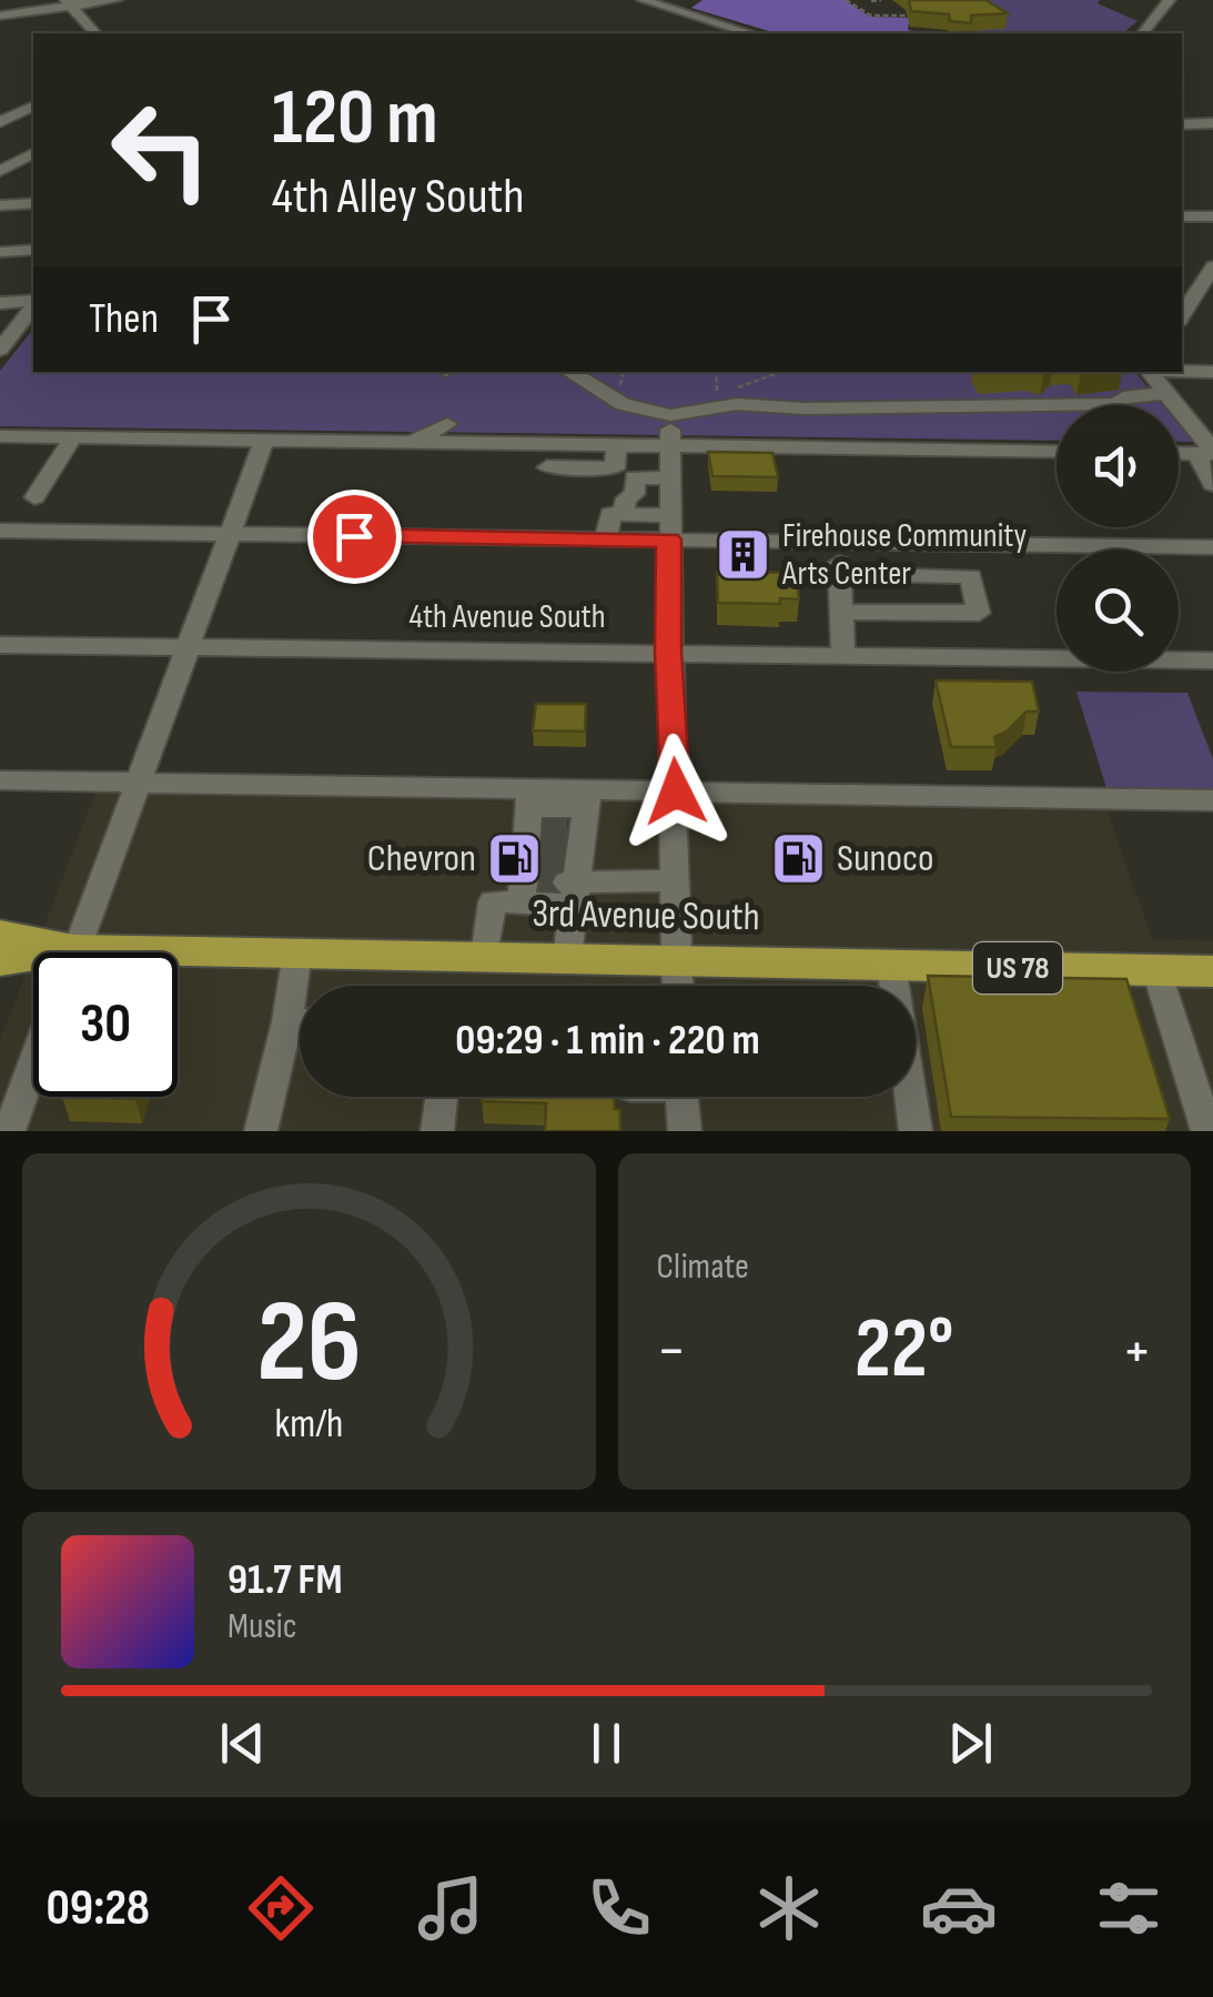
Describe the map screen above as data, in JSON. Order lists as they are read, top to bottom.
{
  "streets": {
    "main road": ["3rd Avenue South", "US 78"],
    "street": ["4th Avenue South"]
  },
  "places": {
    "building": ["Firehouse Community Arts Center"],
    "fuel station": ["Chevron", "Sunoco"]
  },
  "page": {
    "turn": ["120 m", "4th Alley South"],
    "then": "Then",
    "limit": "30",
    "trip": "09:29 · 1 min · 220 m",
    "tile": "Climate",
    "heat": ["−", "22°", "+"],
    "song": ["91.7 FM", "Music"],
    "tabs": "09:28",
    "gauge": ["26", "km/h"]
  }
}
